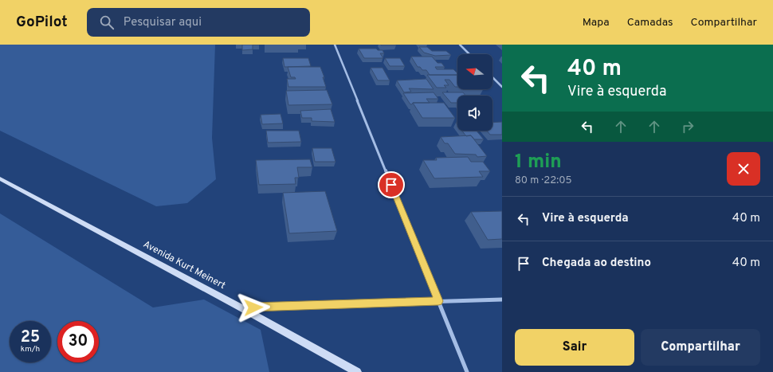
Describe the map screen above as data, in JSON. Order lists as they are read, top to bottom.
{
  "streets": {
    "street": ["Avenida Kurt Meinert"]
  },
  "north": "left",
  "page": {
    "header": "GoPilot",
    "search": "Pesquisar aqui",
    "nav": ["Mapa", "Camadas", "Compartilhar"],
    "turn": ["40 m", "Vire à esquerda"],
    "heading": ["1 min", "80 m · 22:05"],
    "list": [
      {
        "name": "Vire à esquerda",
        "value": "40 m"
      },
      {
        "name": "Chegada ao destino",
        "value": "40 m"
      }
    ],
    "speed": "25 km/h",
    "limit": "30",
    "buttons": ["Sair", "Compartilhar"]
  }
}
